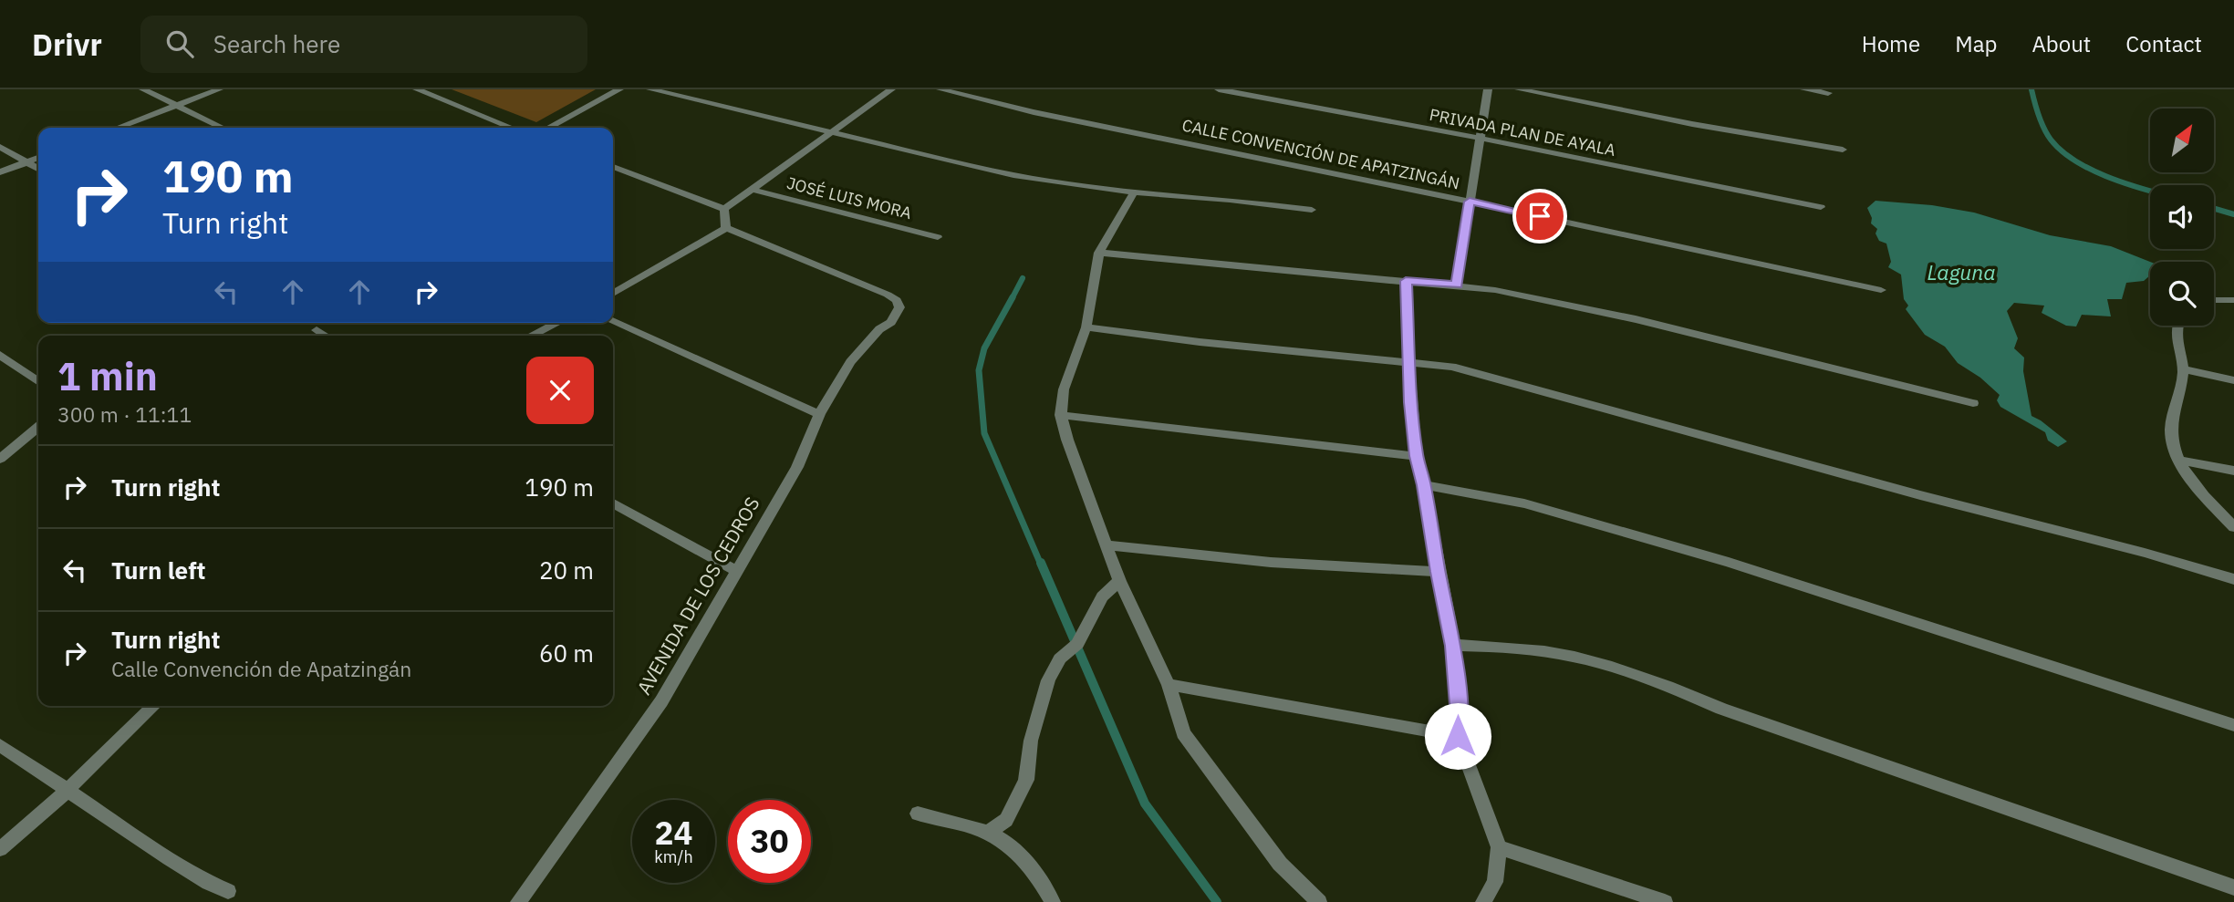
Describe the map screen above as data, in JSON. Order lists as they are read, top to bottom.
{
  "streets": {
    "street": [
      "PRIVADA PLAN DE AYALA",
      "CALLE CONVENCIÓN DE APATZINGÁN",
      "JOSÉ LUIS MORA",
      "AVENIDA DE LOS CEDROS"
    ]
  },
  "water": ["Laguna"],
  "north": "top right",
  "page": {
    "header": "Drivr",
    "search": "Search here",
    "nav": [
      "Home",
      "Map",
      "About",
      "Contact"
    ],
    "turn": ["190 m", "Turn right"],
    "heading": ["1 min", "300 m · 11:11"],
    "list": [
      {
        "name": "Turn right",
        "value": "190 m"
      },
      {
        "name": "Turn left",
        "value": "20 m"
      },
      {
        "name": "Turn right",
        "note": "Calle Convención de Apatzingán",
        "value": "60 m"
      }
    ],
    "speed": "24 km/h",
    "limit": "30"
  }
}
